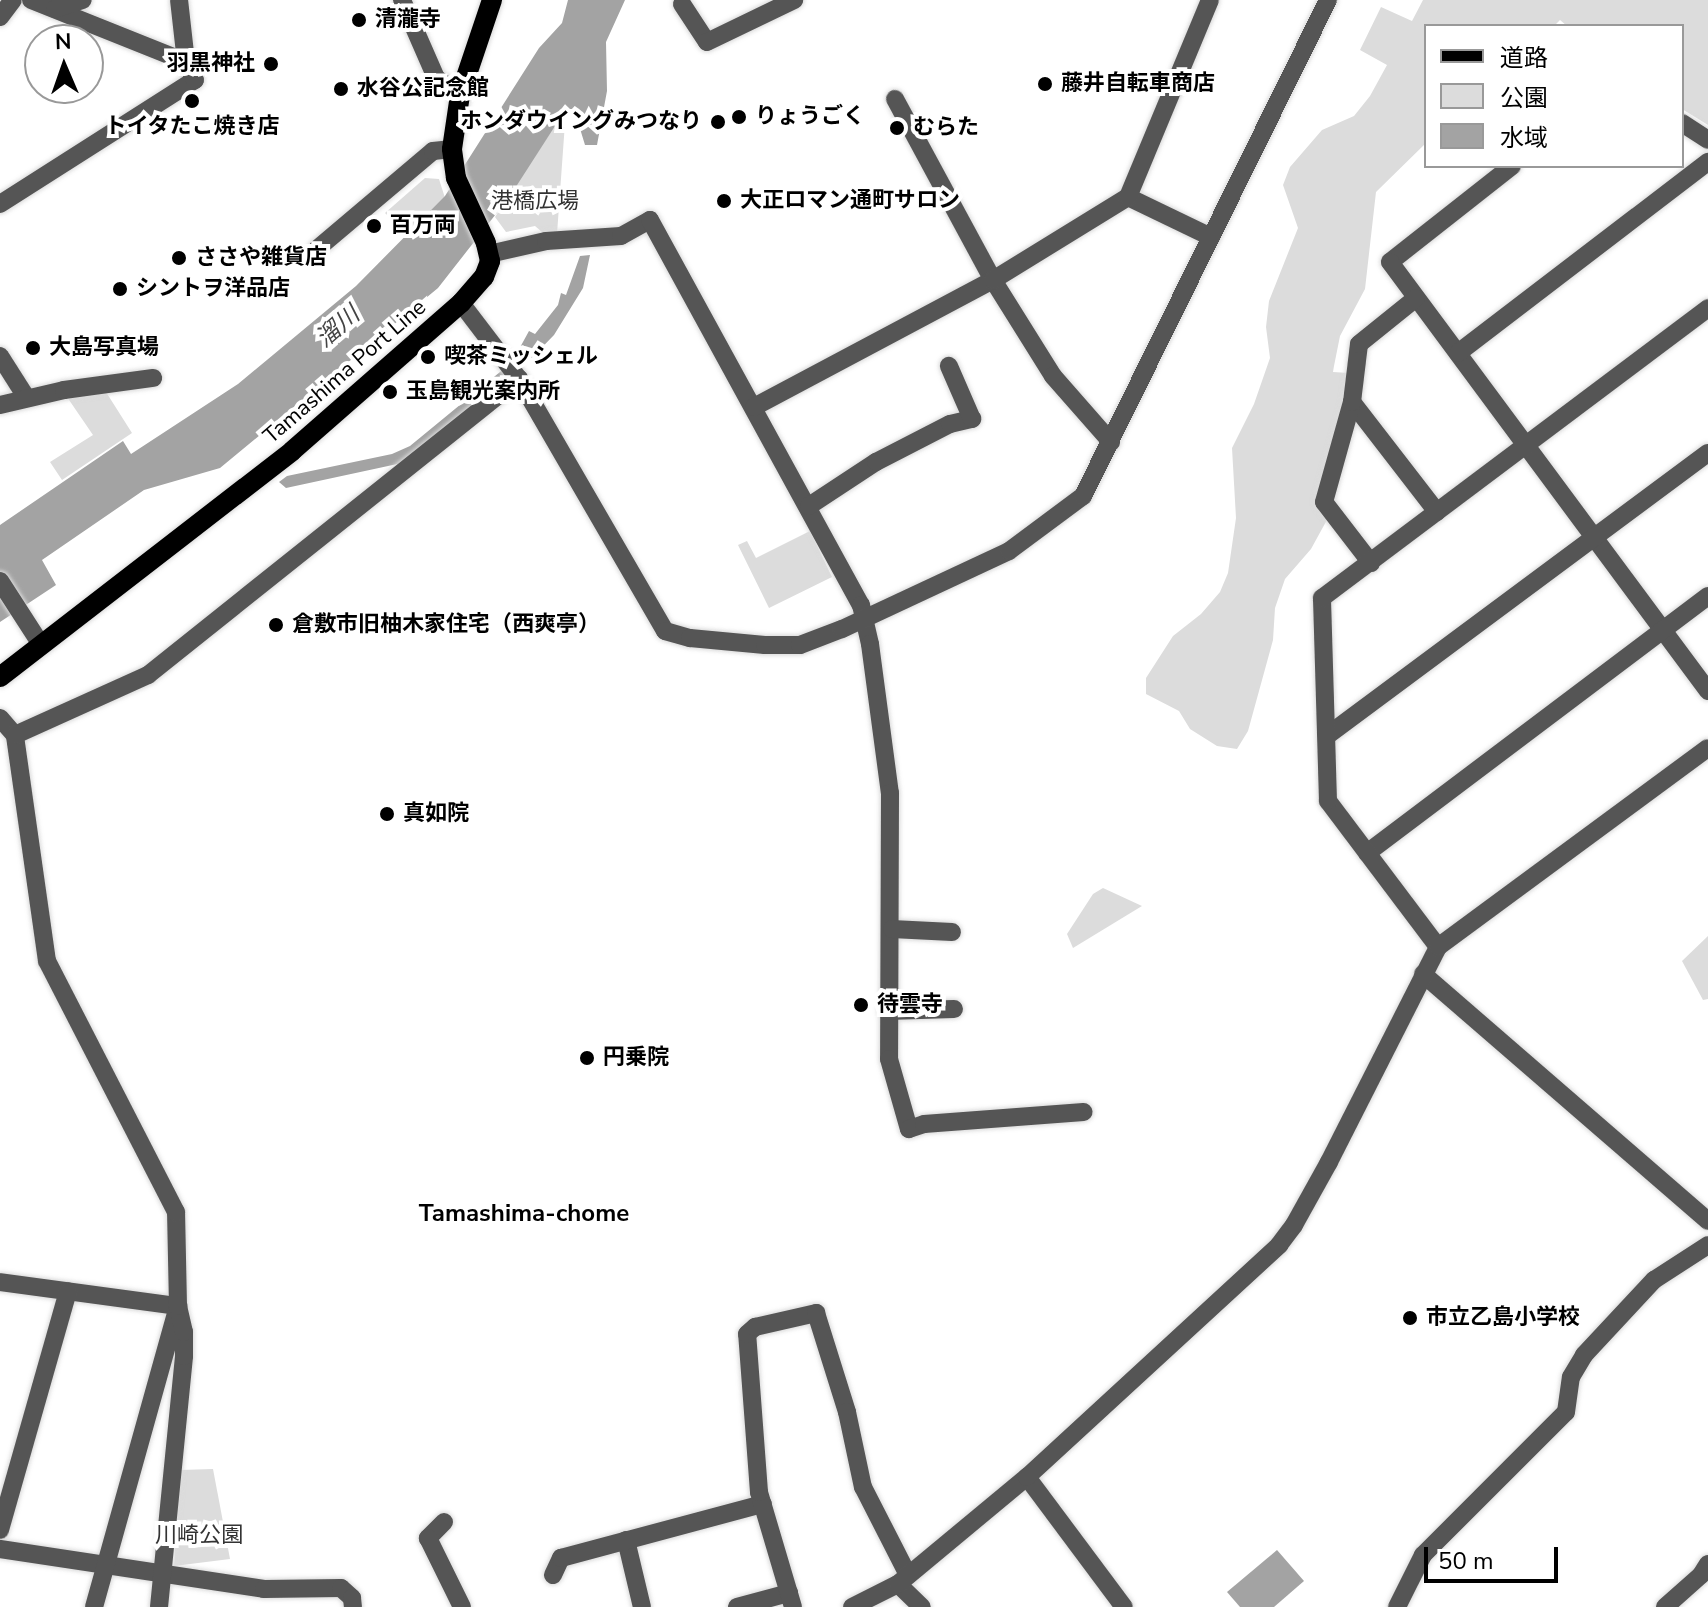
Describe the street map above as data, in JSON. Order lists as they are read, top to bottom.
{
  "streets": {
    "main road": ["Tamashima Port Line"]
  },
  "districts": ["Tamashima-chome"],
  "water": ["溜川"],
  "parks": ["港橋広場", "川崎公園"],
  "places": [
    "清瀧寺",
    "羽黒神社",
    "藤井自転車商店",
    "水谷公記念館",
    "トイタたこ焼き店",
    "りょうごく",
    "ホンダウイングみつなり",
    "むらた",
    "大正ロマン通町サロン",
    "百万両",
    "ささや雑貨店",
    "シントヲ洋品店",
    "大島写真場",
    "喫茶ミッシェル",
    "玉島観光案内所",
    "倉敷市旧柚木家住宅（西爽亭）",
    "真如院",
    "待雲寺",
    "円乗院",
    "市立乙島小学校"
  ],
  "legend": ["道路", "公園", "水域"],
  "scale_bar": "50 m",
  "north": "top"
}
